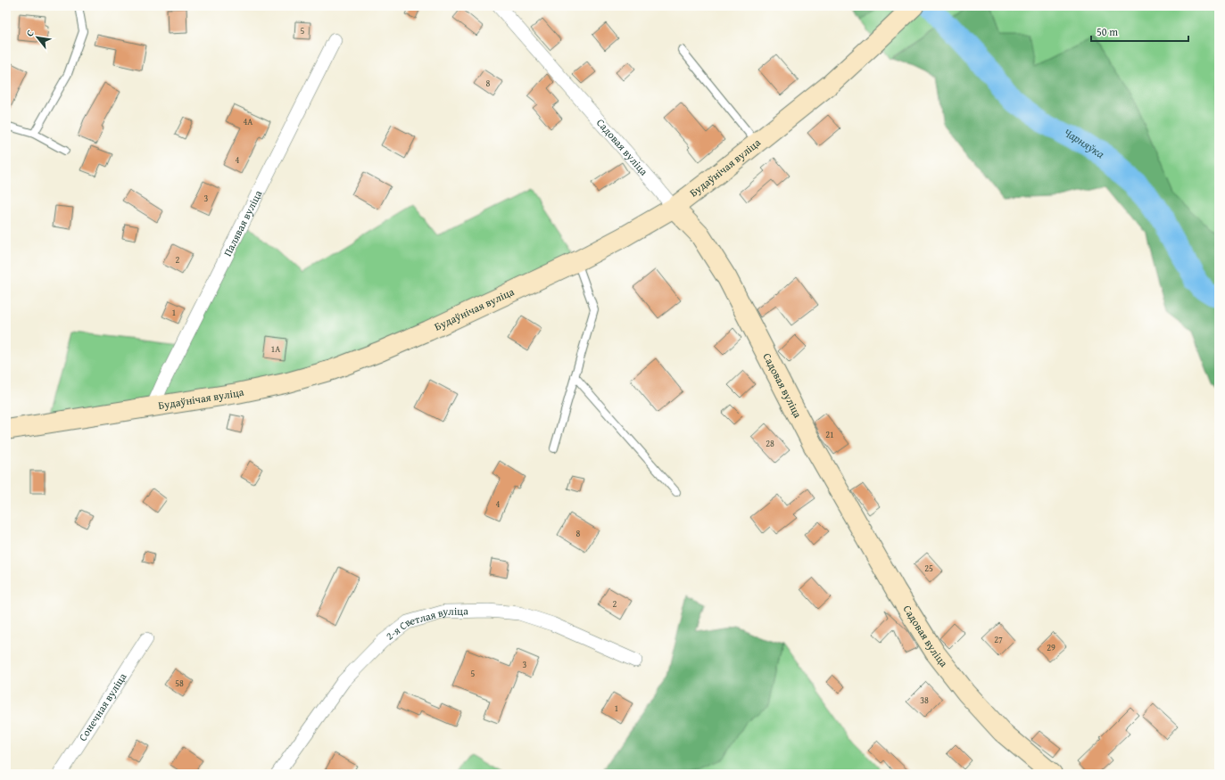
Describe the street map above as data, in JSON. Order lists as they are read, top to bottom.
{
  "streets": {
    "main road": ["Садовая вуліца", "Будаўнічая вуліца"],
    "street": ["Палявая вуліца", "2-я Светлая вуліца", "Сонечная вуліца"]
  },
  "crossings": [
    ["Садовая вуліца", "Будаўнічая вуліца"],
    ["Будаўнічая вуліца", "Палявая вуліца"]
  ],
  "water": ["Чарняўка"],
  "house_numbers": [
    "5",
    "8",
    "4А",
    "4",
    "3",
    "2",
    "1",
    "1А",
    "21",
    "28",
    "4",
    "8",
    "25",
    "2",
    "27",
    "29",
    "3",
    "5",
    "58",
    "38",
    "1"
  ],
  "scale_bar": "50 m",
  "north": "top left"
}
